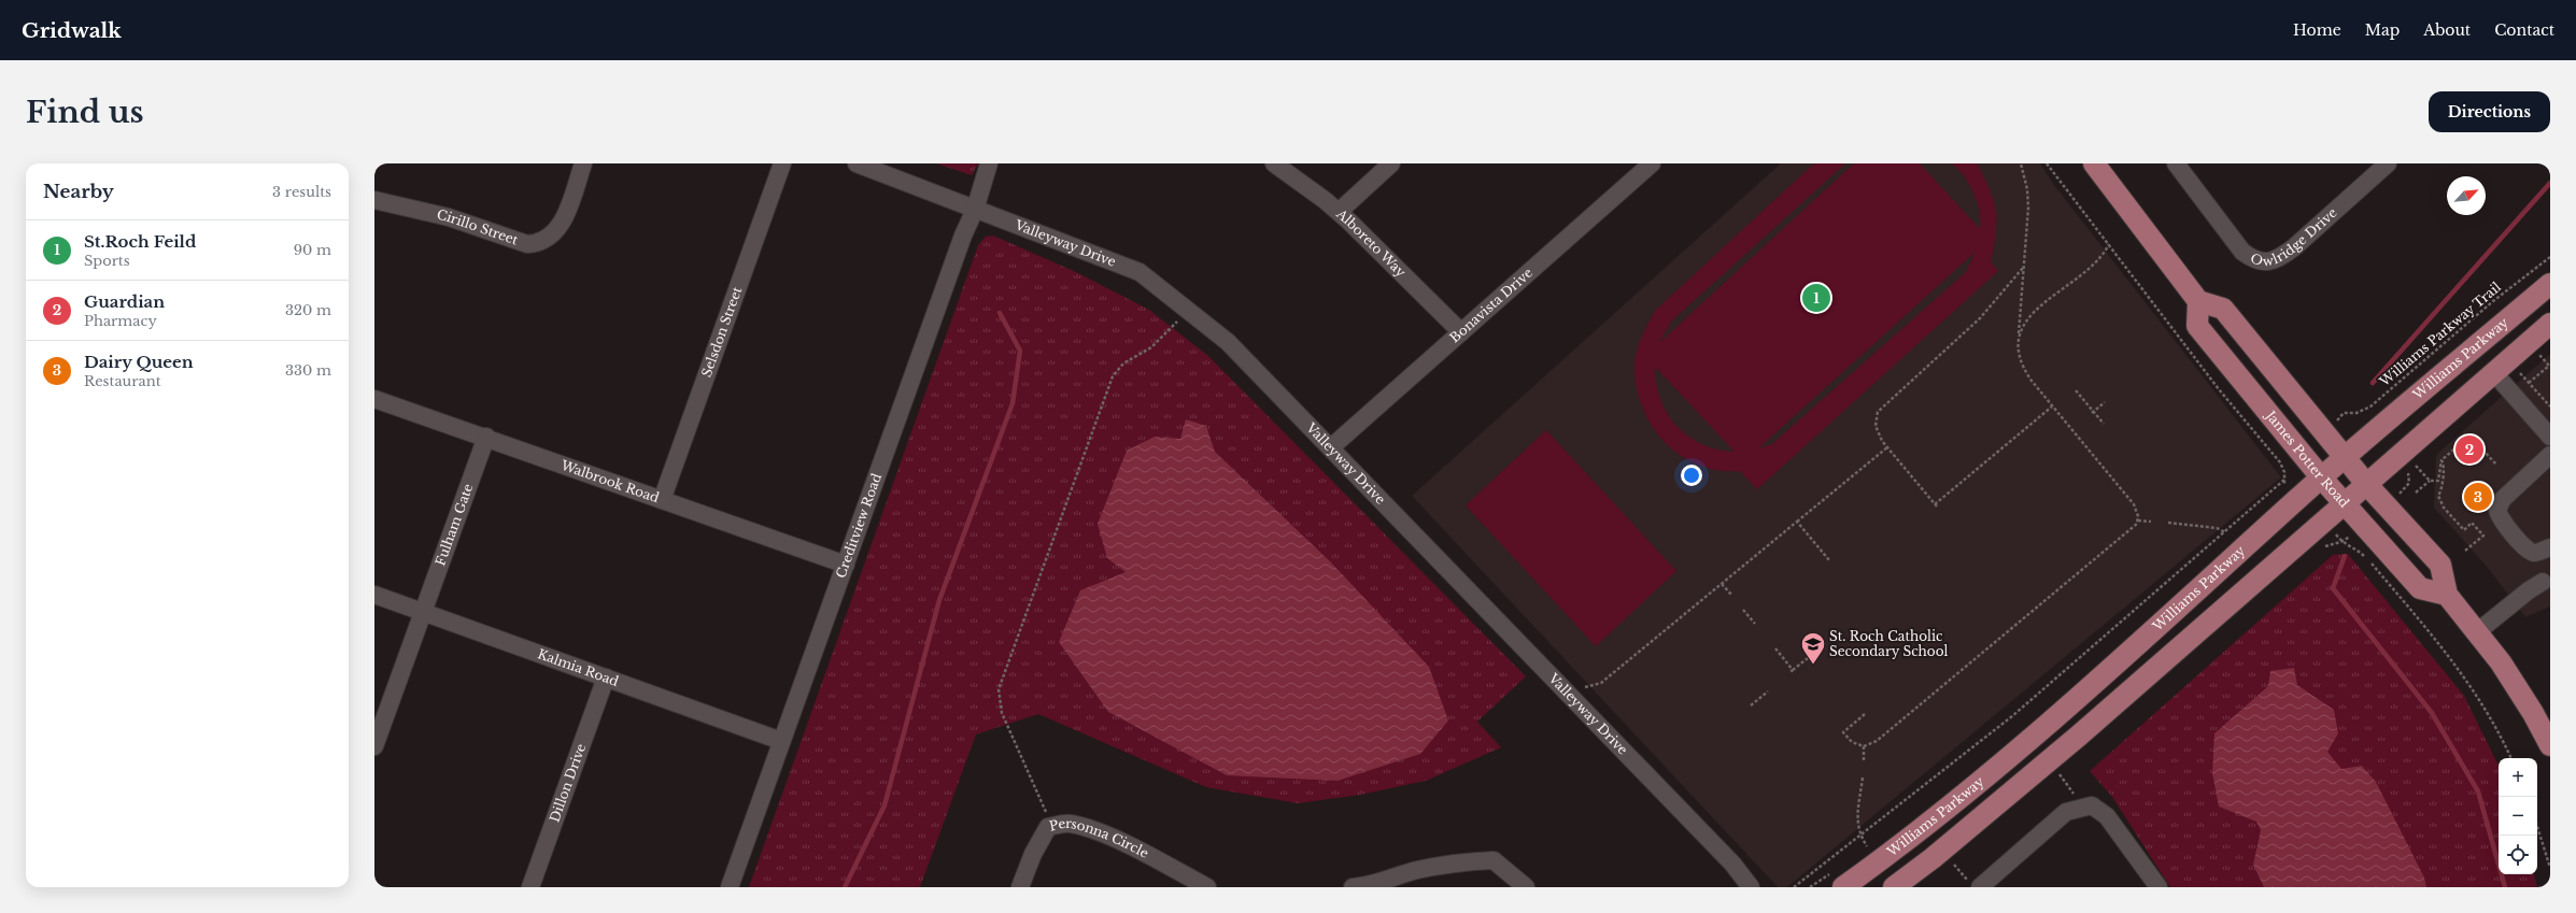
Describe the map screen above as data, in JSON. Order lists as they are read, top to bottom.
{
  "streets": {
    "main road": ["Williams Parkway", "James Potter Road"],
    "street": [
      "Cirillo Street",
      "Owlridge Drive",
      "Valleyway Drive",
      "Alboreto Way",
      "Bonavista Drive",
      "Selsdon Street",
      "Walbrook Road",
      "Fulham Gate",
      "Creditview Road",
      "Kalmia Road",
      "Dillon Drive",
      "Personna Circle"
    ],
    "path": ["Williams Parkway Trail"]
  },
  "crossings": [
    ["Valleyway Drive", "Bonavista Drive"],
    ["Valleyway Drive", "Creditview Road"],
    ["Alboreto Way", "Bonavista Drive"],
    ["Selsdon Street", "Walbrook Road"],
    ["Williams Parkway", "James Potter Road"],
    ["Walbrook Road", "Fulham Gate"],
    ["Walbrook Road", "Creditview Road"],
    ["Fulham Gate", "Kalmia Road"],
    ["Creditview Road", "Kalmia Road"],
    ["Kalmia Road", "Dillon Drive"]
  ],
  "places": {
    "school or university": ["St. Roch Catholic Secondary School"]
  },
  "north": "top right",
  "page": {
    "header": "Gridwalk",
    "nav": [
      "Home",
      "Map",
      "About",
      "Contact"
    ],
    "buttons": "Directions",
    "title": "Find us",
    "heading": ["Nearby", "3 results"],
    "list": [
      {
        "mark": "1",
        "name": "St.Roch Feild",
        "note": "Sports",
        "value": "90 m"
      },
      {
        "mark": "2",
        "name": "Guardian",
        "note": "Pharmacy",
        "value": "320 m"
      },
      {
        "mark": "3",
        "name": "Dairy Queen",
        "note": "Restaurant",
        "value": "330 m"
      }
    ],
    "pins": ["1", "2", "3"],
    "map_buttons": ["+", "−"]
  }
}
